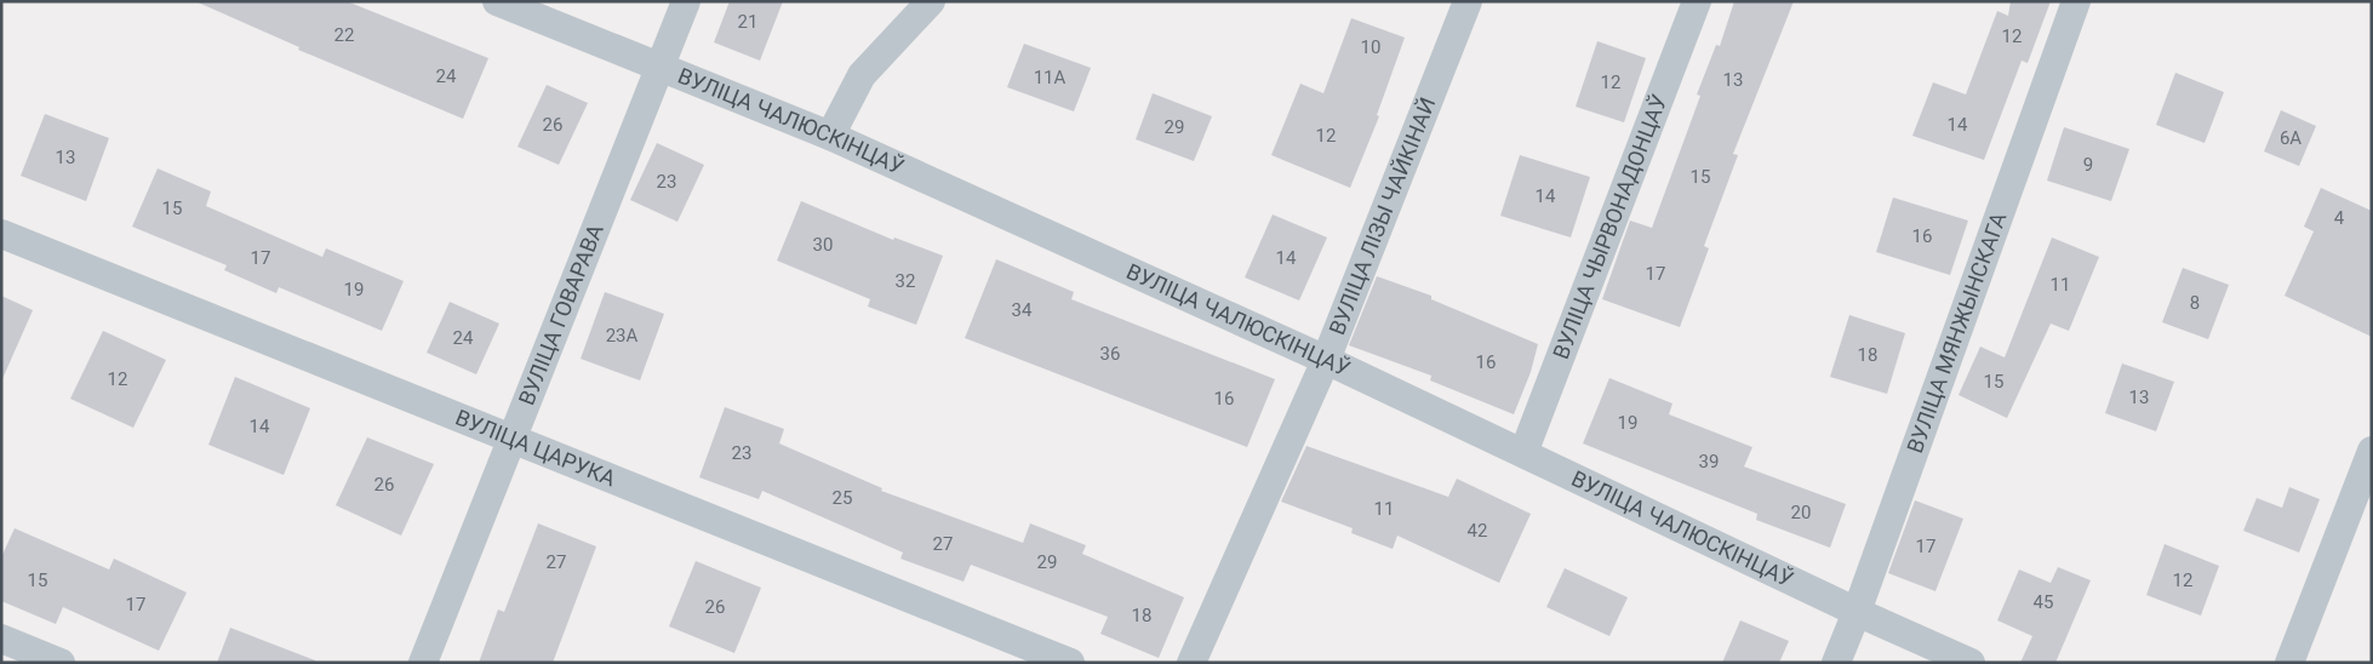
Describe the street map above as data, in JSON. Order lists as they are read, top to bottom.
{
  "streets": {
    "street": [
      "ВУЛІЦА ЧАЛЮСКІНЦАЎ",
      "ВУЛІЦА ЛІЗЫ ЧАЙКІНАЙ",
      "ВУЛІЦА ЧЫРВОНАДОНЦАЎ",
      "ВУЛІЦА ГОВАРАВА",
      "ВУЛІЦА МЯНЖЫНСКАГА",
      "ВУЛІЦА ЦАРУКА"
    ]
  },
  "crossings": [
    ["ВУЛІЦА ЧАЛЮСКІНЦАЎ", "ВУЛІЦА ЛІЗЫ ЧАЙКІНАЙ"],
    ["ВУЛІЦА ЧАЛЮСКІНЦАЎ", "ВУЛІЦА ЧЫРВОНАДОНЦАЎ"],
    ["ВУЛІЦА ЧАЛЮСКІНЦАЎ", "ВУЛІЦА ГОВАРАВА"],
    ["ВУЛІЦА ЧАЛЮСКІНЦАЎ", "ВУЛІЦА МЯНЖЫНСКАГА"],
    ["ВУЛІЦА ГОВАРАВА", "ВУЛІЦА ЦАРУКА"]
  ],
  "house_numbers": [
    "21",
    "22",
    "12",
    "10",
    "24",
    "11А",
    "13",
    "12",
    "26",
    "14",
    "29",
    "12",
    "6А",
    "13",
    "9",
    "15",
    "23",
    "14",
    "15",
    "4",
    "16",
    "30",
    "17",
    "14",
    "17",
    "32",
    "11",
    "19",
    "8",
    "34",
    "23А",
    "24",
    "36",
    "18",
    "16",
    "12",
    "15",
    "13",
    "16",
    "19",
    "14",
    "23",
    "39",
    "26",
    "25",
    "11",
    "20",
    "42",
    "27",
    "17",
    "27",
    "29",
    "15",
    "12",
    "45",
    "17",
    "26",
    "18"
  ]
}
